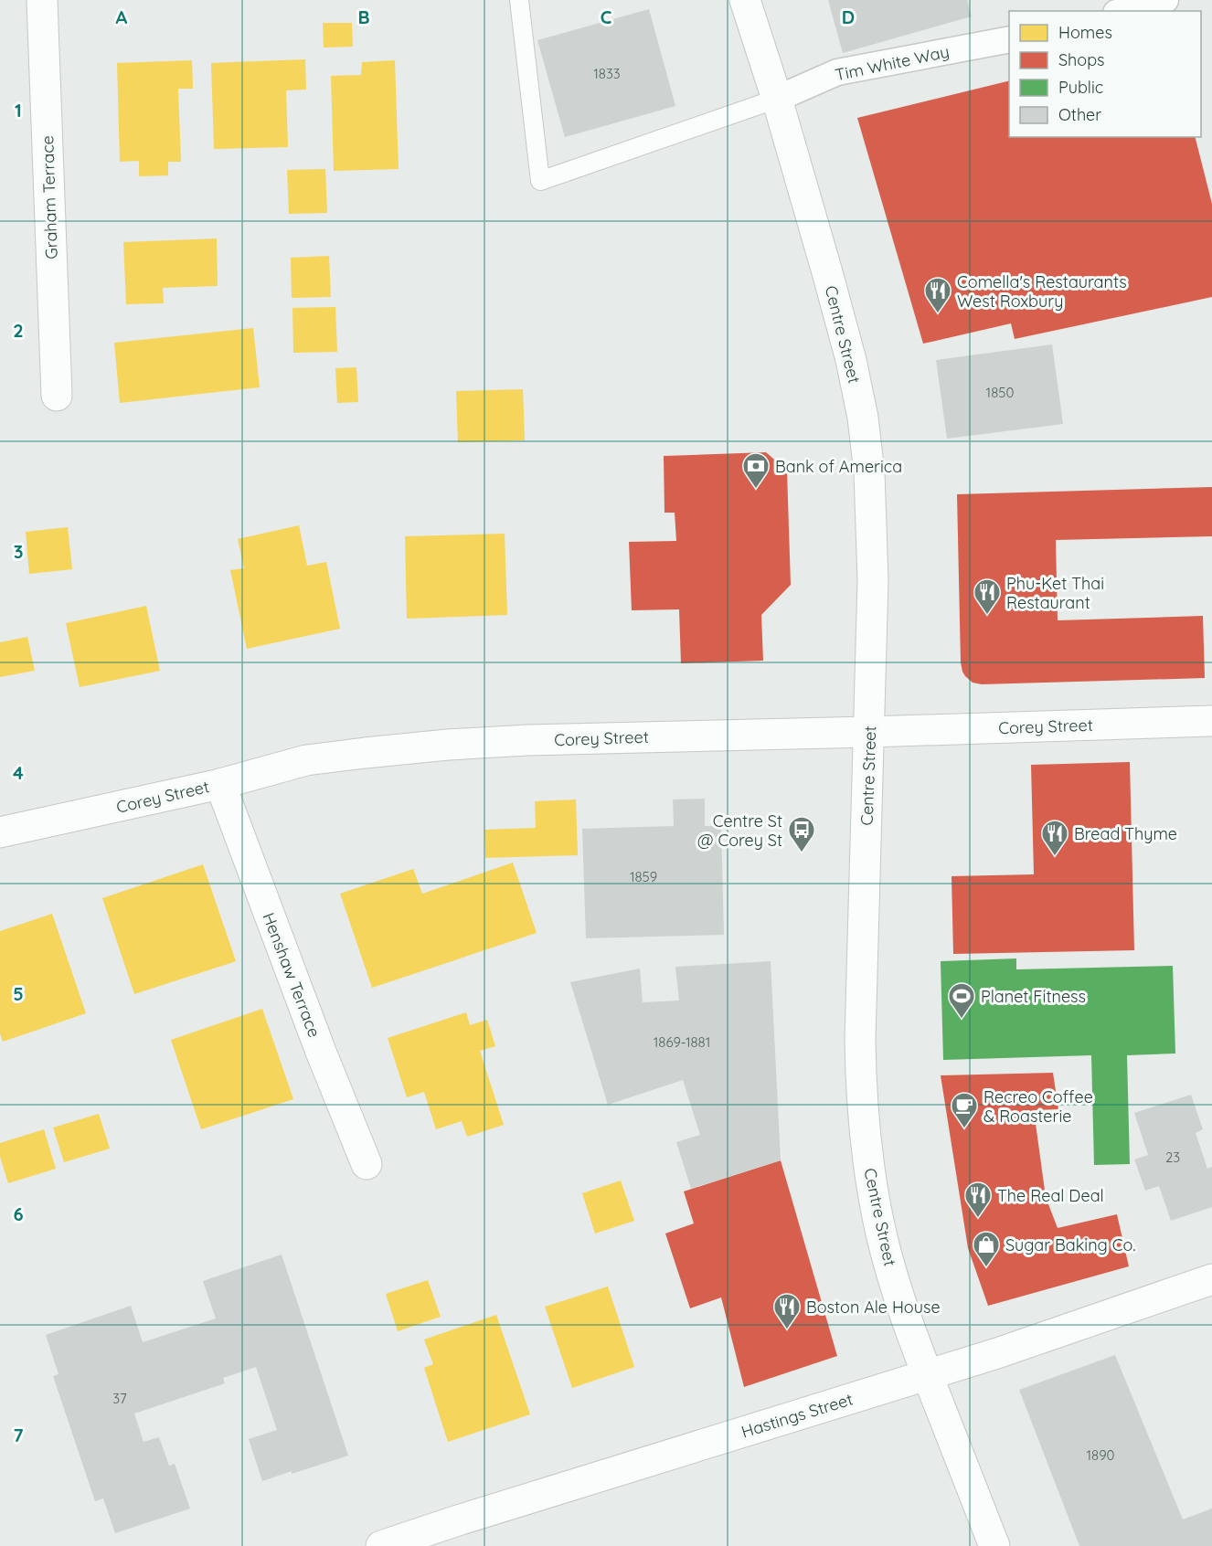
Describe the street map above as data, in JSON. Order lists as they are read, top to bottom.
{
  "streets": {
    "street": [
      "Tim White Way",
      "Graham Terrace",
      "Centre Street",
      "Corey Street",
      "Henshaw Terrace",
      "Hastings Street"
    ]
  },
  "crossings": [
    ["Tim White Way", "Centre Street"],
    ["Centre Street", "Corey Street"],
    ["Centre Street", "Hastings Street"],
    ["Corey Street", "Henshaw Terrace"]
  ],
  "places": {
    "restaurant": [
      "Comella's Restaurants West Roxbury",
      "Phu-Ket Thai Restaurant",
      "Bread Thyme",
      "The Real Deal",
      "Boston Ale House"
    ],
    "bank": ["Bank of America"],
    "bus stop": ["Centre St @ Corey St"],
    "sports": ["Planet Fitness"],
    "cafe": ["Recreo Coffee & Roasterie"],
    "shop": ["Sugar Baking Co."]
  },
  "house_numbers": [
    "1833",
    "1850",
    "1859",
    "1869-1881",
    "23",
    "37",
    "1890"
  ],
  "legend": [
    "Homes",
    "Shops",
    "Public",
    "Other"
  ],
  "grid": {
    "columns": [
      "A",
      "B",
      "C",
      "D"
    ],
    "rows": [
      "1",
      "2",
      "3",
      "4",
      "5",
      "6",
      "7"
    ]
  }
}
